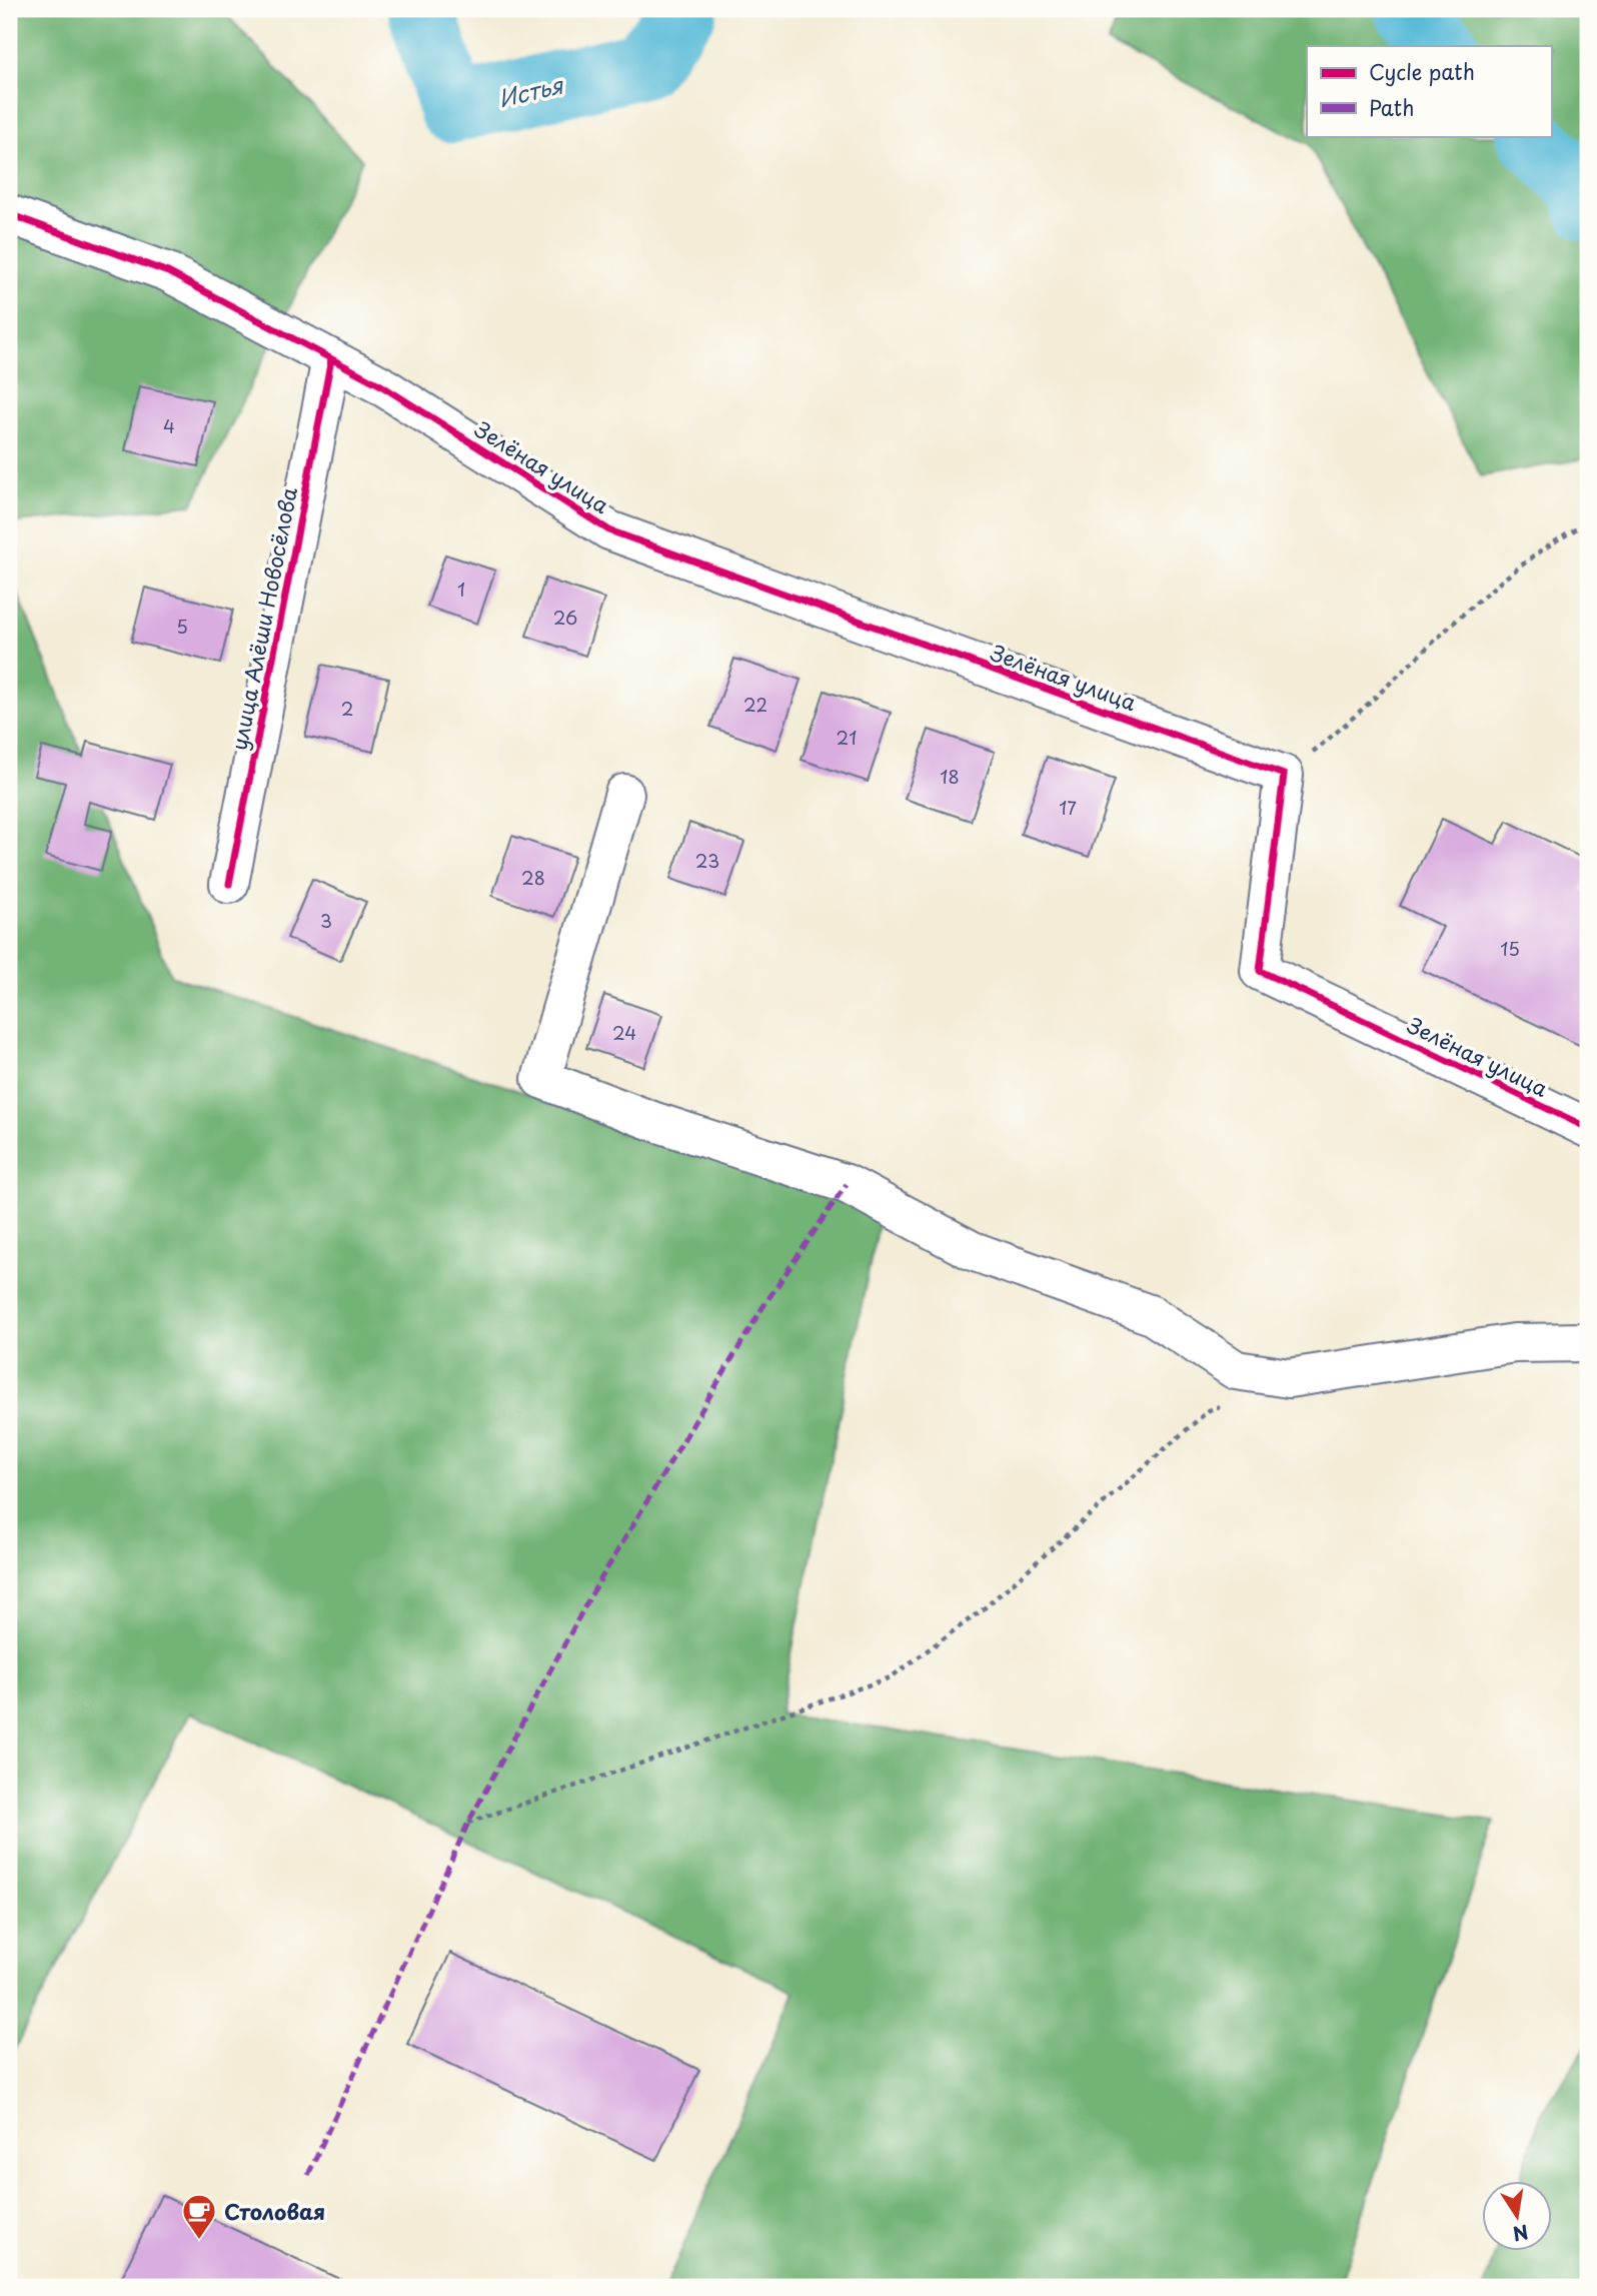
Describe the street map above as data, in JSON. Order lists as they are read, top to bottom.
{
  "streets": {
    "street": ["Зелёная улица", "улица Алёши Новосёлова"]
  },
  "crossings": [
    ["Зелёная улица", "улица Алёши Новосёлова"]
  ],
  "water": ["Истья"],
  "places": {
    "cafe": ["Столовая"]
  },
  "house_numbers": [
    "4",
    "1",
    "26",
    "5",
    "22",
    "2",
    "21",
    "18",
    "17",
    "23",
    "28",
    "3",
    "15",
    "24"
  ],
  "legend": ["Cycle path", "Path"],
  "north": "bottom"
}
